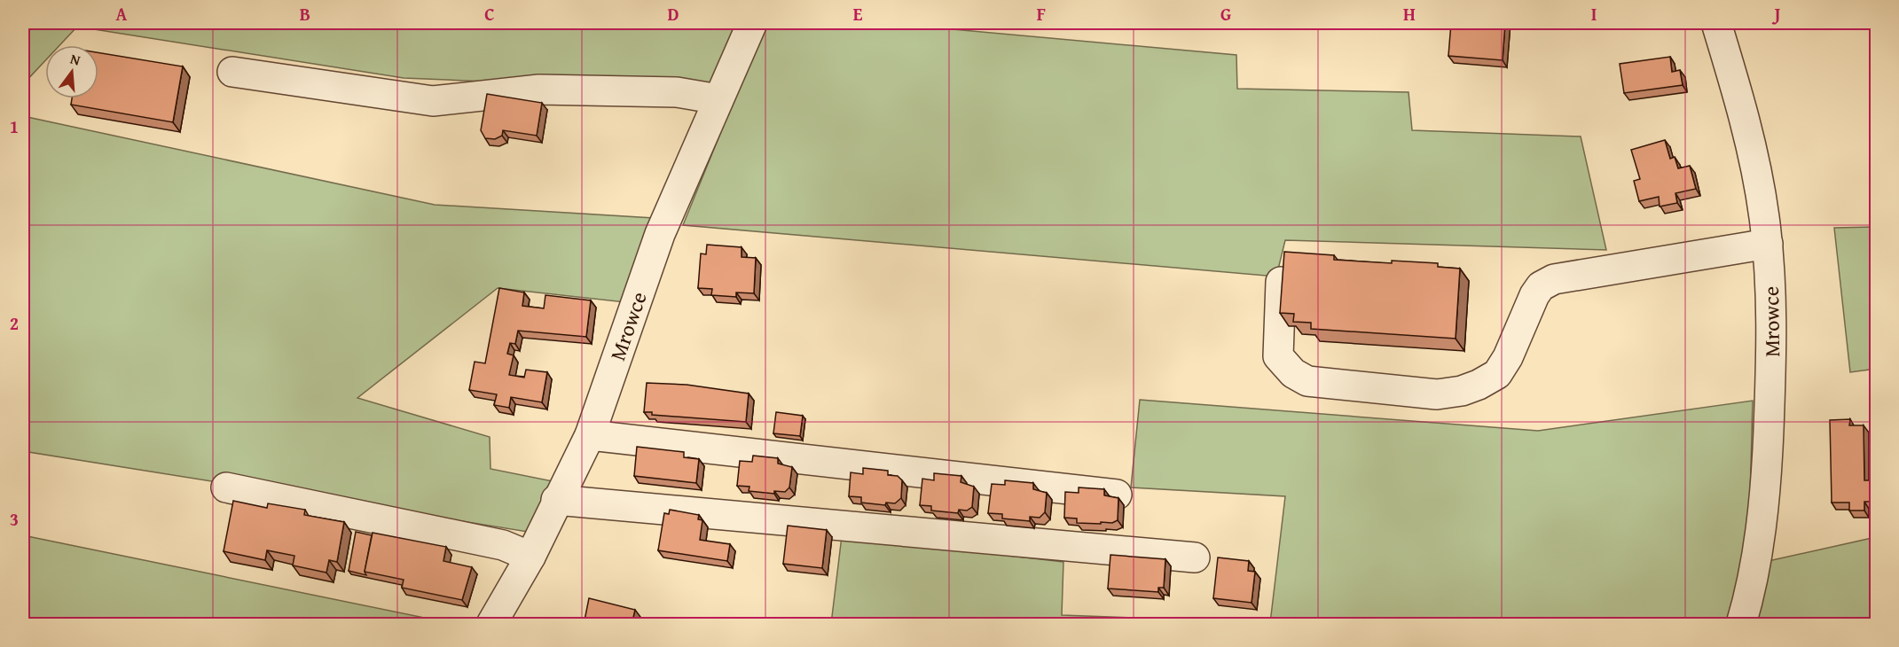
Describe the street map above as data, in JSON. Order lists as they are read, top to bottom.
{
  "streets": {
    "street": ["Mrowce"]
  },
  "north": "top",
  "grid": {
    "columns": [
      "A",
      "B",
      "C",
      "D",
      "E",
      "F",
      "G",
      "H",
      "I",
      "J"
    ],
    "rows": ["1", "2", "3"]
  }
}
